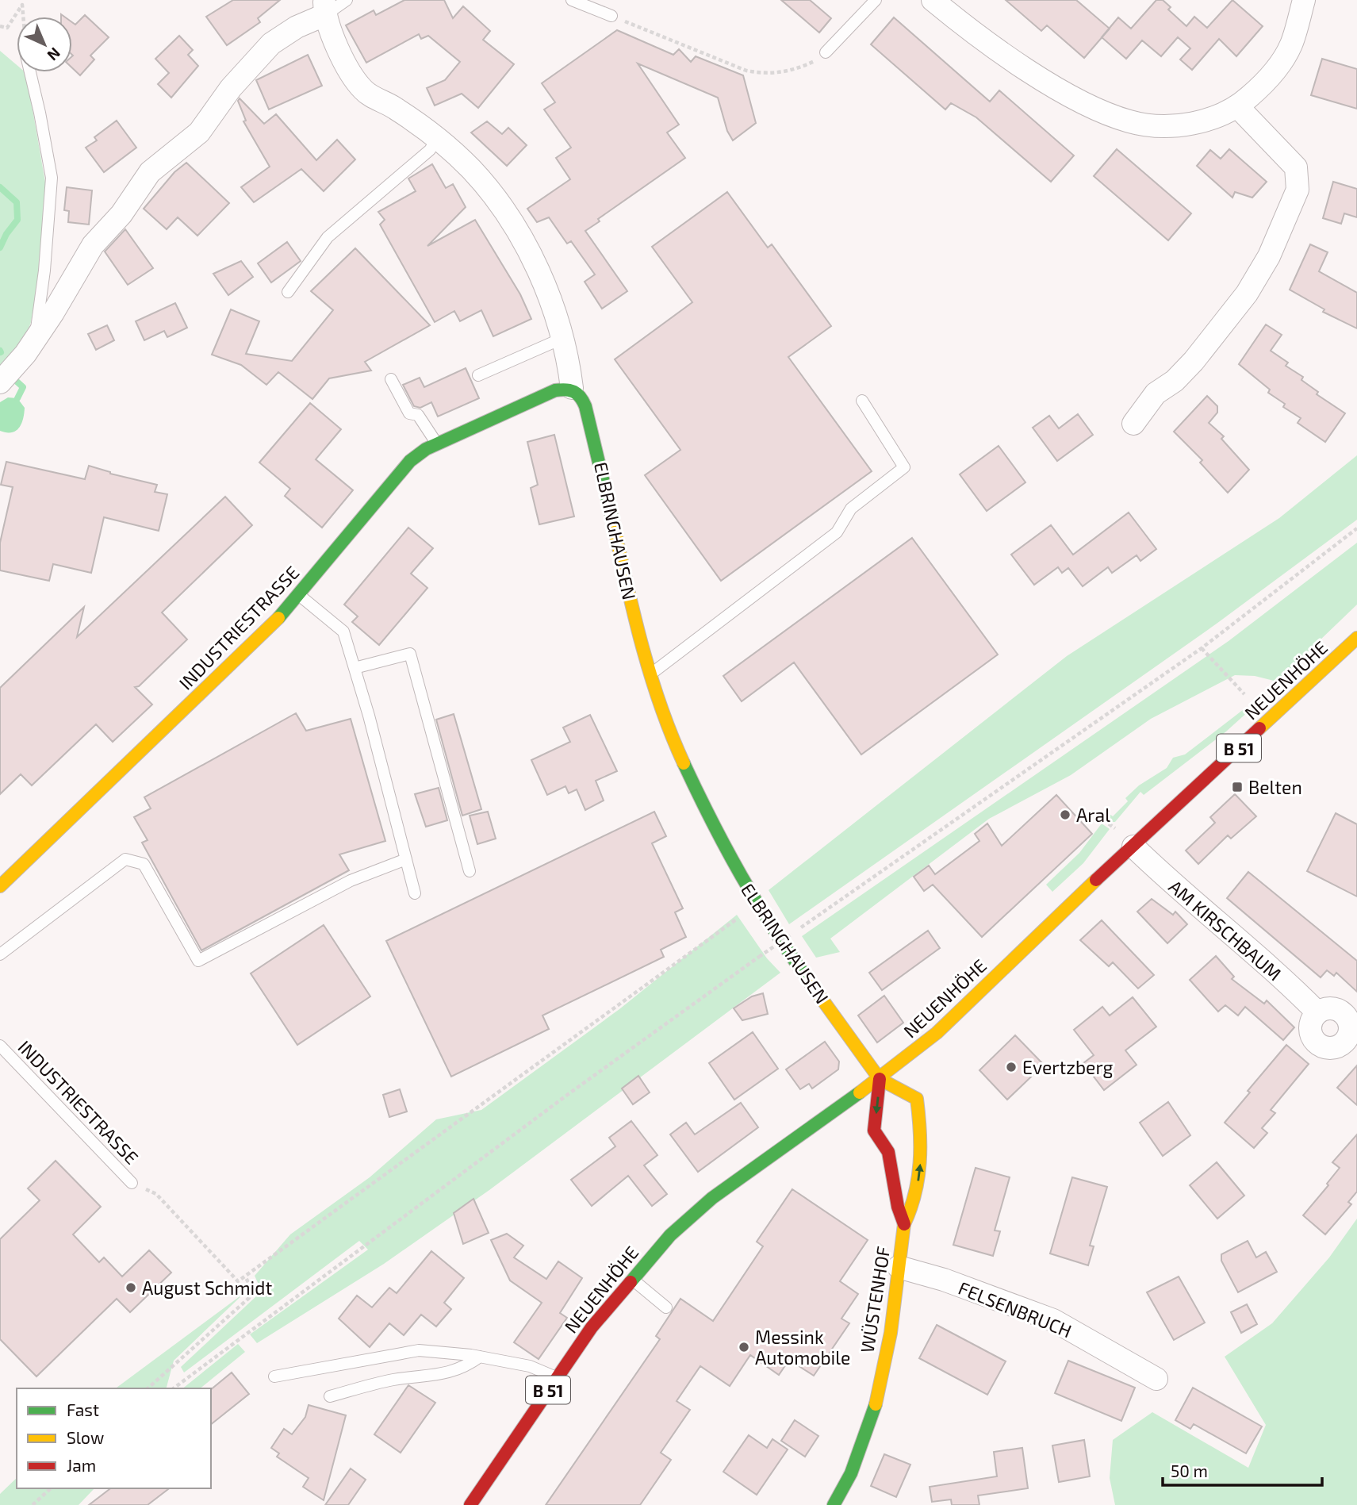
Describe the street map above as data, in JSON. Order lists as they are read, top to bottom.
{
  "streets": {
    "main road": [
      "ELBRINGHAUSEN",
      "INDUSTRIESTRASSE",
      "NEUENHÖHE",
      "B 51",
      "WÜSTENHOF"
    ],
    "street": ["AM KIRSCHBAUM", "FELSENBRUCH"]
  },
  "crossings": [
    ["ELBRINGHAUSEN", "INDUSTRIESTRASSE"],
    ["ELBRINGHAUSEN", "NEUENHÖHE"],
    ["ELBRINGHAUSEN", "WÜSTENHOF"],
    ["NEUENHÖHE", "AM KIRSCHBAUM"],
    ["NEUENHÖHE", "WÜSTENHOF"],
    ["WÜSTENHOF", "FELSENBRUCH"]
  ],
  "places": {
    "transit": ["Belten"],
    "other": [
      "Aral",
      "Evertzberg",
      "August Schmidt",
      "Messink Automobile"
    ]
  },
  "legend": ["Fast", "Slow", "Jam"],
  "scale_bar": "50 m",
  "north": "bottom right"
}
